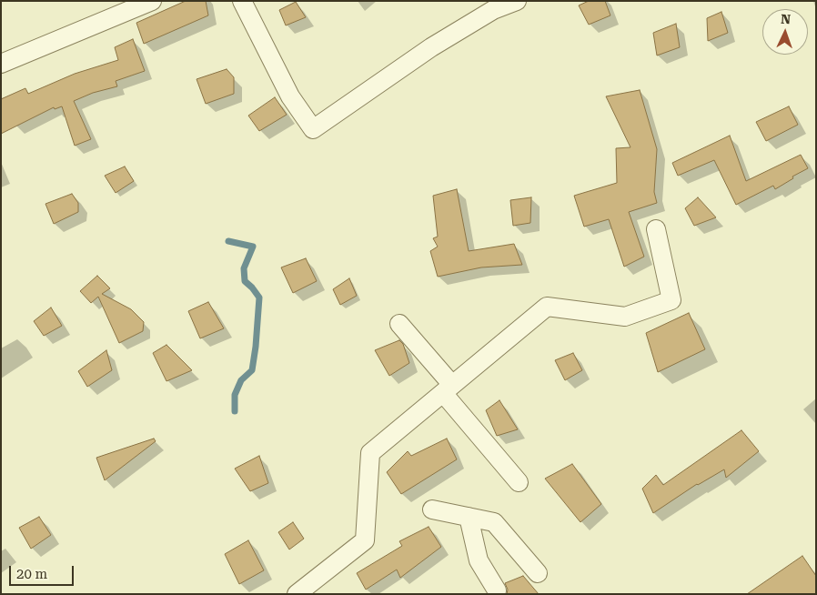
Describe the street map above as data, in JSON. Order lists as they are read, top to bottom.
{
  "scale_bar": "20 m",
  "north": "top"
}
